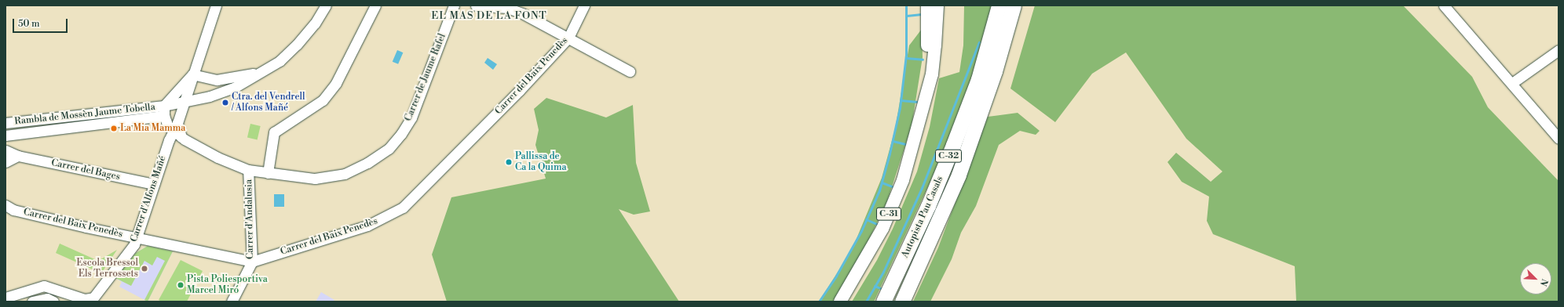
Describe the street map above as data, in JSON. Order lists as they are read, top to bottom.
{
  "streets": {
    "highway": ["C-32", "Autopista Pau Casals"],
    "main road": ["C-31"],
    "street": [
      "Carrer del Baix Penedès",
      "Carrer de Jaume Rafel",
      "Rambla de Mossèn Jaume Tobella",
      "Carrer del Bages",
      "Carrer d'Alfons Mañé",
      "Carrer d'Andalusia"
    ]
  },
  "crossings": [
    ["Carrer del Baix Penedès", "Carrer d'Alfons Mañé"],
    ["Carrer del Baix Penedès", "Carrer d'Andalusia"],
    ["Carrer de Jaume Rafel", "Carrer d'Alfons Mañé"],
    ["Carrer de Jaume Rafel", "Carrer d'Andalusia"],
    ["Carrer del Bages", "Carrer d'Alfons Mañé"]
  ],
  "districts": ["EL MAS DE LA FONT"],
  "places": [
    "Ctra. del Vendrell / Alfons Mañé",
    "La Mia Mamma",
    "Pallissa de Ca la Quima",
    "Escola Bressol Els Terrossets",
    "Pista Poliesportiva Marcel Miró"
  ],
  "scale_bar": "50 m",
  "north": "bottom right"
}
